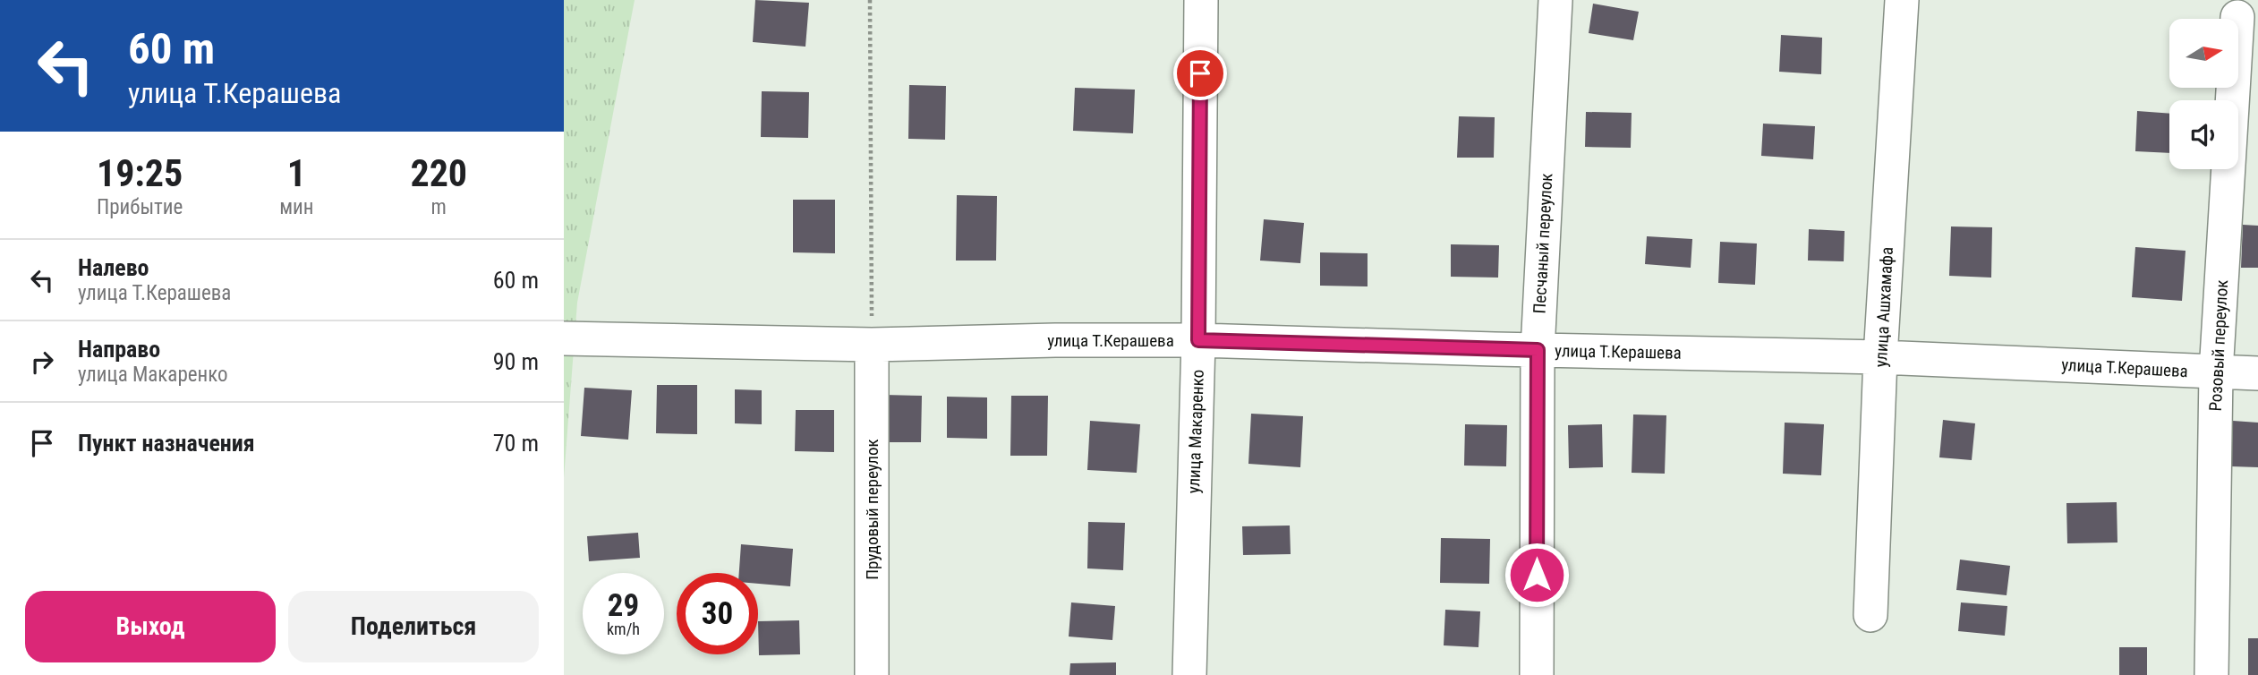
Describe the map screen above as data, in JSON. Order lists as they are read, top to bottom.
{
  "streets": {
    "street": [
      "Песчаный переулок",
      "улица Ашхамафа",
      "улица Т.Керашева",
      "Розовый переулок",
      "улица Макаренко",
      "Прудовый переулок"
    ]
  },
  "crossings": [
    ["Песчаный переулок", "улица Т.Керашева"],
    ["улица Ашхамафа", "улица Т.Керашева"],
    ["улица Т.Керашева", "Розовый переулок"],
    ["улица Т.Керашева", "улица Макаренко"],
    ["улица Т.Керашева", "Прудовый переулок"]
  ],
  "north": "right",
  "page": {
    "turn": ["60 m", "улица Т.Керашева"],
    "eta": [
      "19:25",
      "Прибытие",
      "1",
      "мин",
      "220",
      "m"
    ],
    "list": [
      {
        "name": "Налево",
        "note": "улица Т.Керашева",
        "value": "60 m"
      },
      {
        "name": "Направо",
        "note": "улица Макаренко",
        "value": "90 m"
      },
      {
        "name": "Пункт назначения",
        "value": "70 m"
      }
    ],
    "speed": "29 km/h",
    "limit": "30",
    "buttons": ["Выход", "Поделиться"]
  }
}
